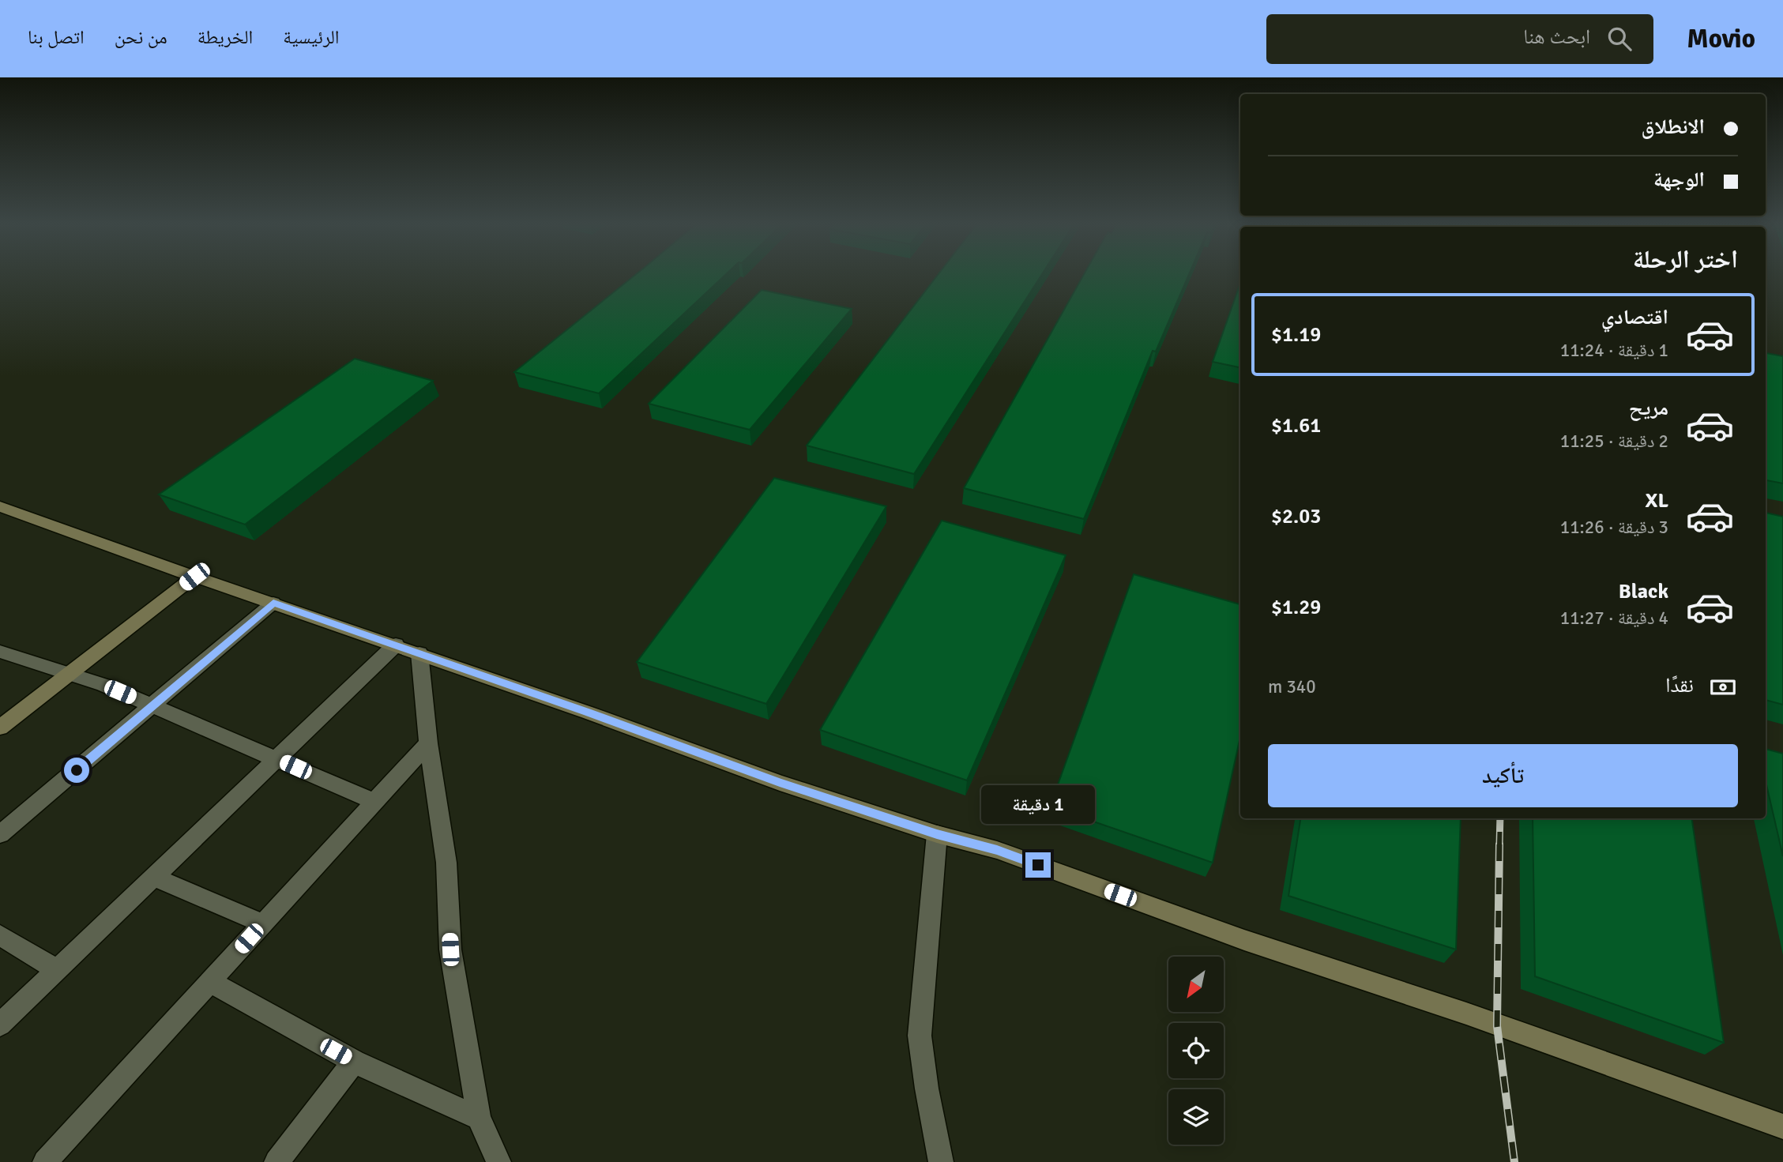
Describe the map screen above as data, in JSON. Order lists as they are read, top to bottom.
{
  "north": "bottom left",
  "page": {
    "header": "Movio",
    "search": "ابحث هنا",
    "nav": [
      "الرئيسية",
      "الخريطة",
      "من نحن",
      "اتصل بنا"
    ],
    "banner": ["الانطلاق", "الوجهة"],
    "heading": "اختر الرحلة",
    "list": [
      {
        "name": "اقتصادي",
        "note": "1 دقيقة · 11:24",
        "value": "$1.19"
      },
      {
        "name": "مريح",
        "note": "2 دقيقة · 11:25",
        "value": "$1.61"
      },
      {
        "name": "XL",
        "note": "3 دقيقة · 11:26",
        "value": "$2.03"
      },
      {
        "name": "Black",
        "note": "4 دقيقة · 11:27",
        "value": "$1.29"
      }
    ],
    "pay": ["نقدًا", "340 m"],
    "buttons": "تأكيد",
    "bubble": "1 دقيقة"
  }
}
